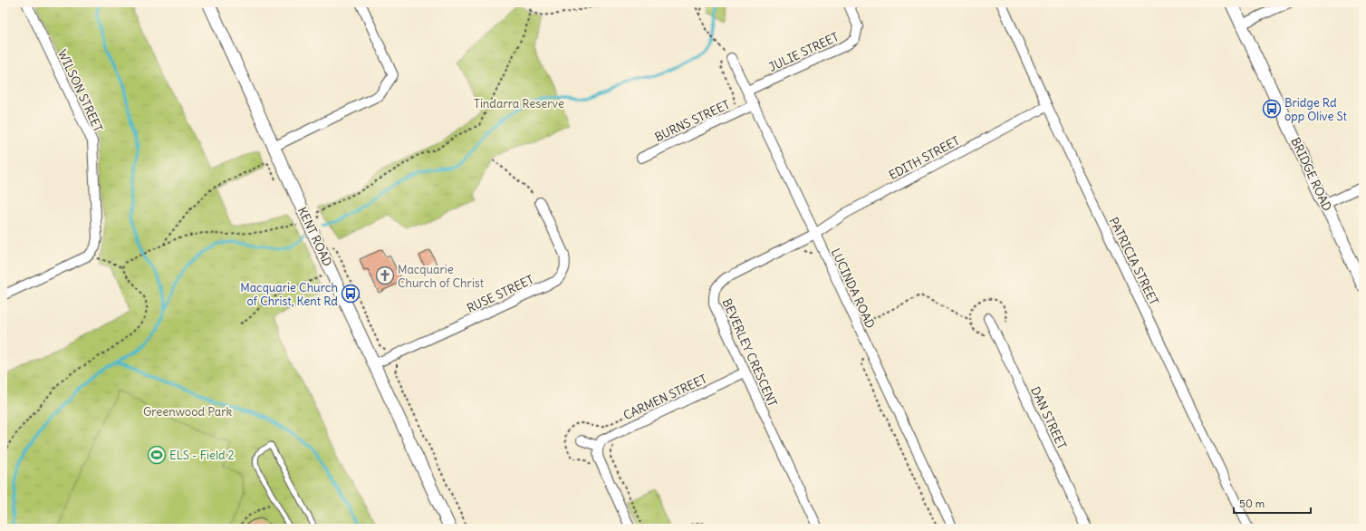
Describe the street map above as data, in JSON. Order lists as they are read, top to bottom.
{
  "streets": {
    "street": [
      "JULIE STREET",
      "WILSON STREET",
      "BURNS STREET",
      "EDITH STREET",
      "BRIDGE ROAD",
      "KENT ROAD",
      "PATRICIA STREET",
      "LUCINDA ROAD",
      "RUSE STREET",
      "BEVERLEY CRESCENT",
      "CARMEN STREET",
      "DAN STREET"
    ]
  },
  "crossings": [
    ["JULIE STREET", "LUCINDA ROAD"],
    ["BURNS STREET", "LUCINDA ROAD"],
    ["EDITH STREET", "PATRICIA STREET"],
    ["EDITH STREET", "LUCINDA ROAD"],
    ["EDITH STREET", "BEVERLEY CRESCENT"],
    ["KENT ROAD", "RUSE STREET"],
    ["LUCINDA ROAD", "BEVERLEY CRESCENT"],
    ["BEVERLEY CRESCENT", "CARMEN STREET"]
  ],
  "parks": ["Tindarra Reserve", "Greenwood Park"],
  "places": {
    "bus stop": ["Bridge Rd opp Olive St", "Macquarie Church of Christ, Kent Rd"],
    "church": ["Macquarie Church of Christ"],
    "sports": ["ELS - Field 2"]
  },
  "scale_bar": "50 m"
}
